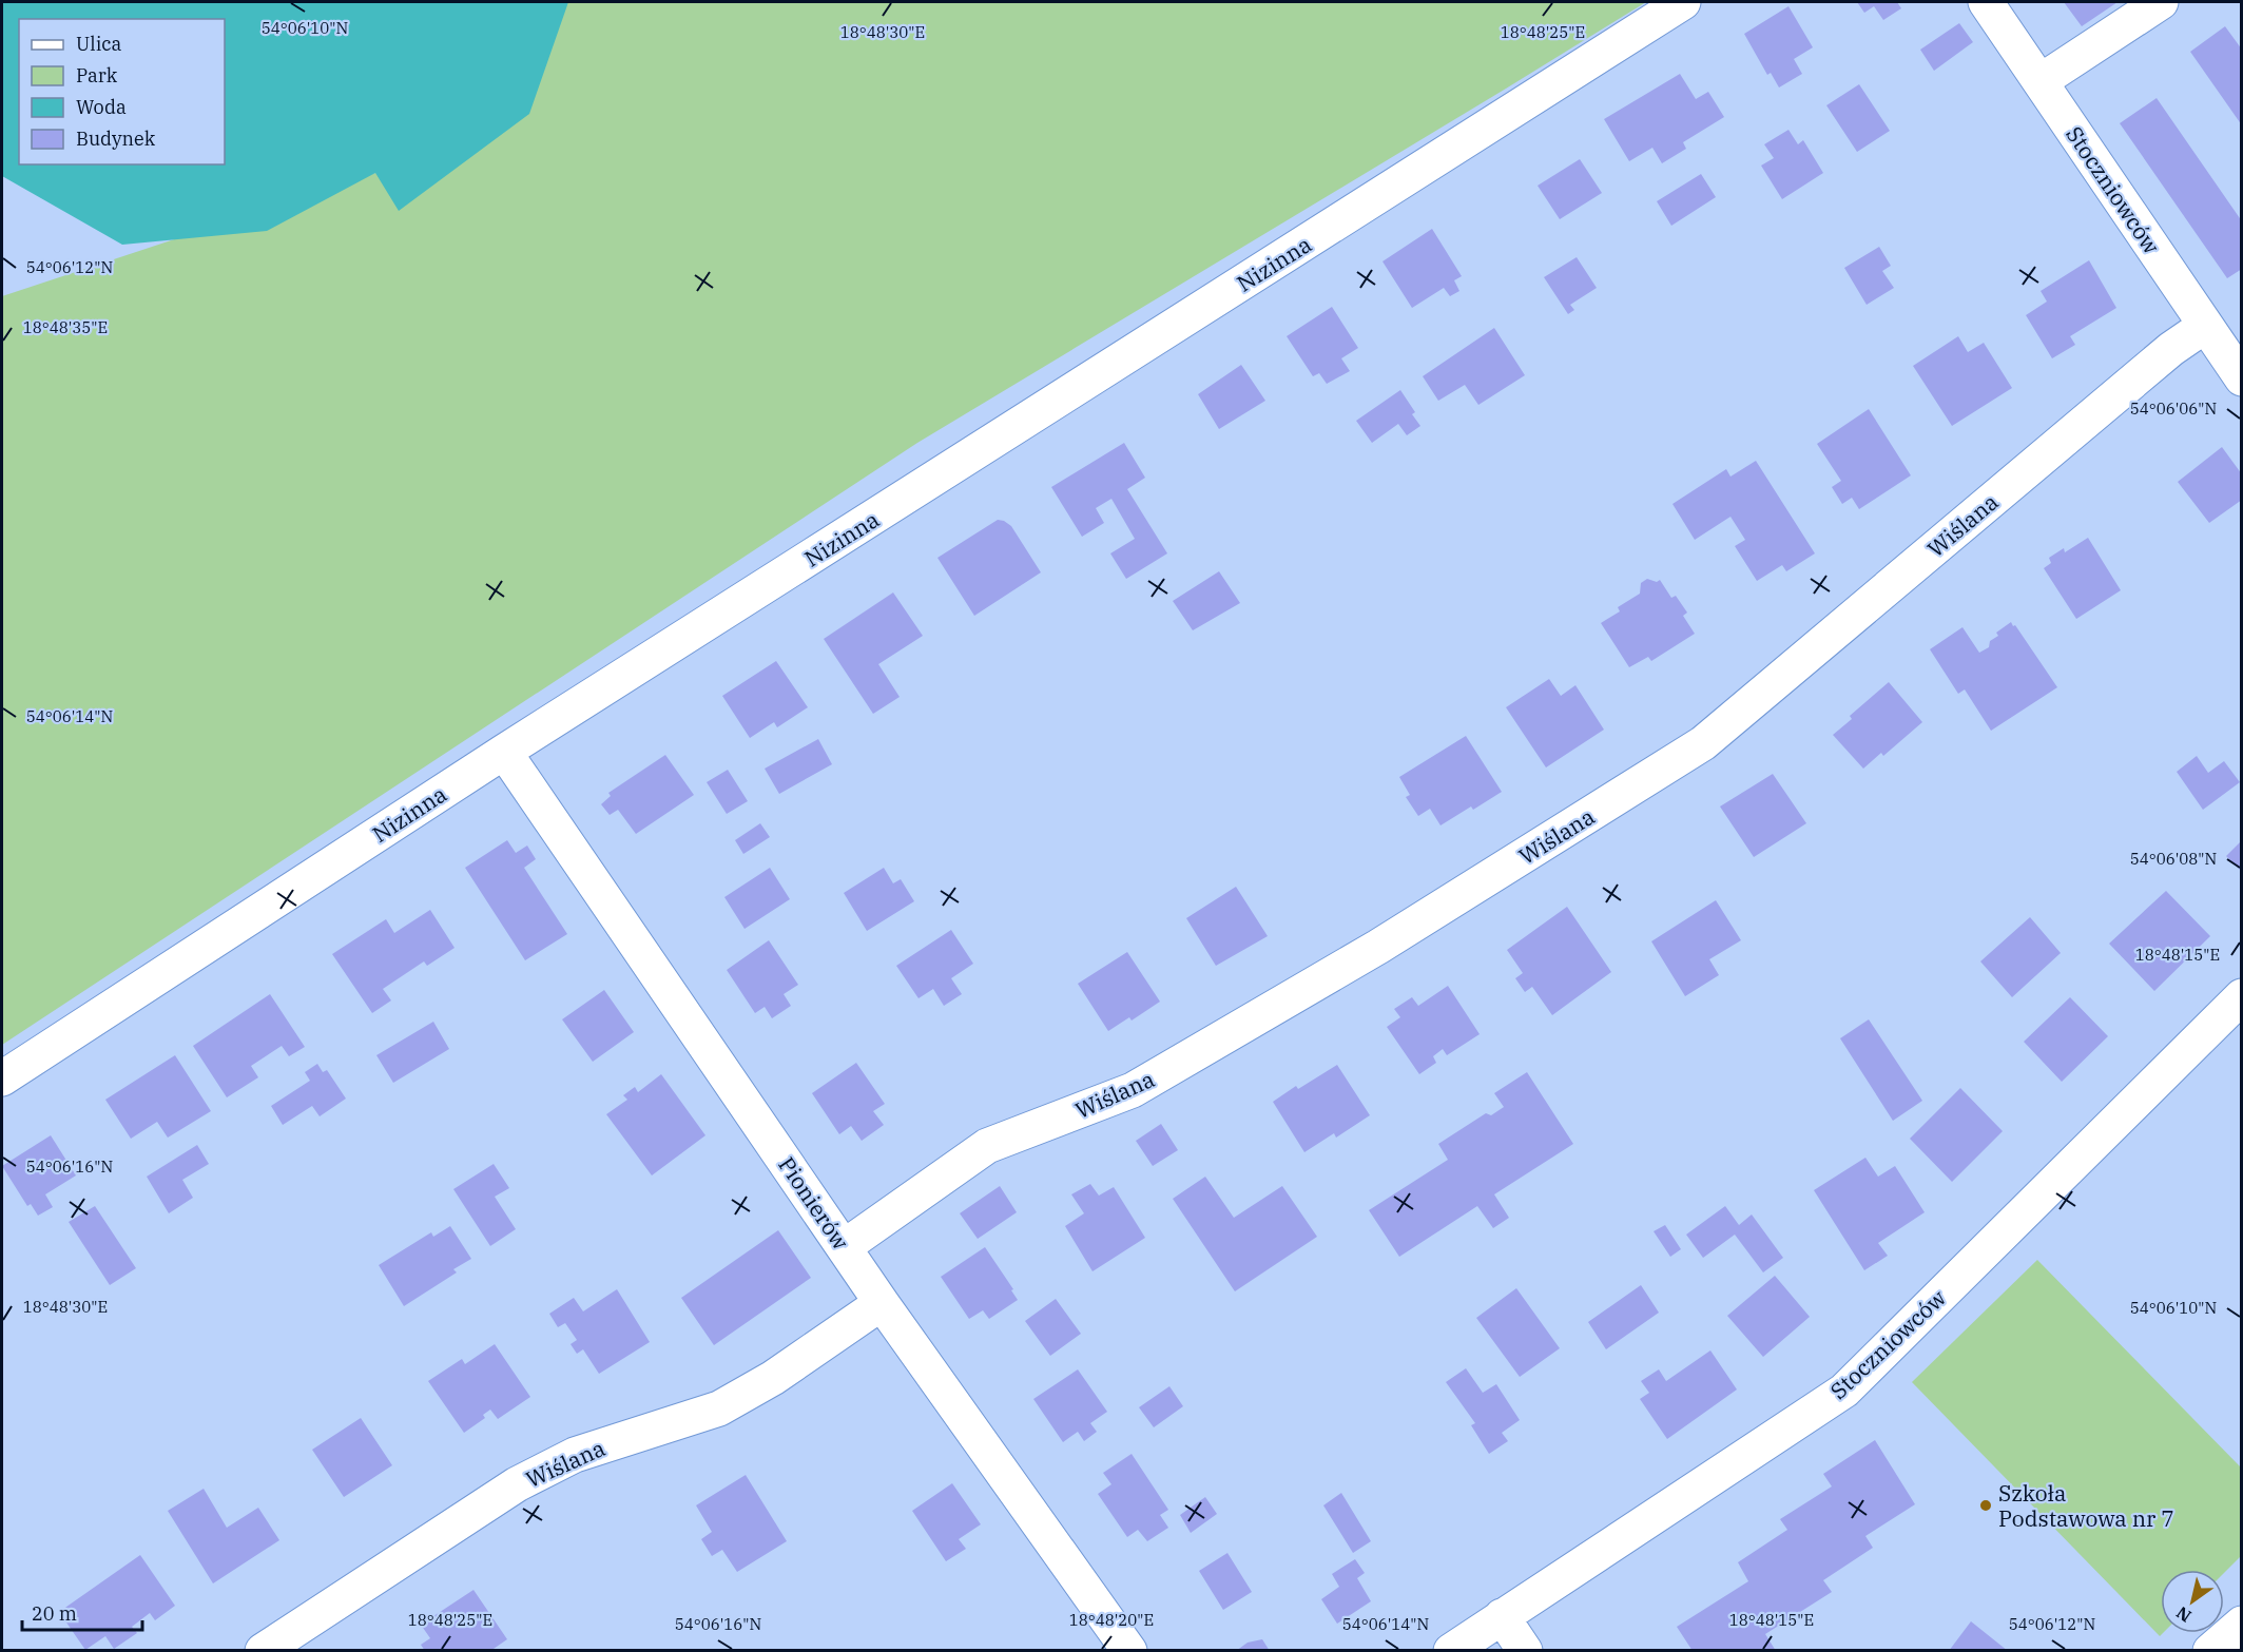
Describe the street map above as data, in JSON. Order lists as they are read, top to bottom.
{
  "streets": {
    "street": [
      "Stoczniowców",
      "Nizinna",
      "Wiślana",
      "Pionierów"
    ]
  },
  "crossings": [
    ["Stoczniowców", "Wiślana"],
    ["Nizinna", "Pionierów"],
    ["Wiślana", "Pionierów"]
  ],
  "places": ["Szkoła Podstawowa nr 7"],
  "legend": [
    "Ulica",
    "Park",
    "Woda",
    "Budynek"
  ],
  "scale_bar": "20 m",
  "north": "bottom left",
  "coordinates": [
    "54°06'10\"N",
    "18°48'30\"E",
    "18°48'25\"E",
    "54°06'12\"N",
    "18°48'35\"E",
    "54°06'06\"N",
    "54°06'14\"N",
    "54°06'08\"N",
    "18°48'15\"E",
    "54°06'16\"N",
    "18°48'20\"E"
  ]
}
